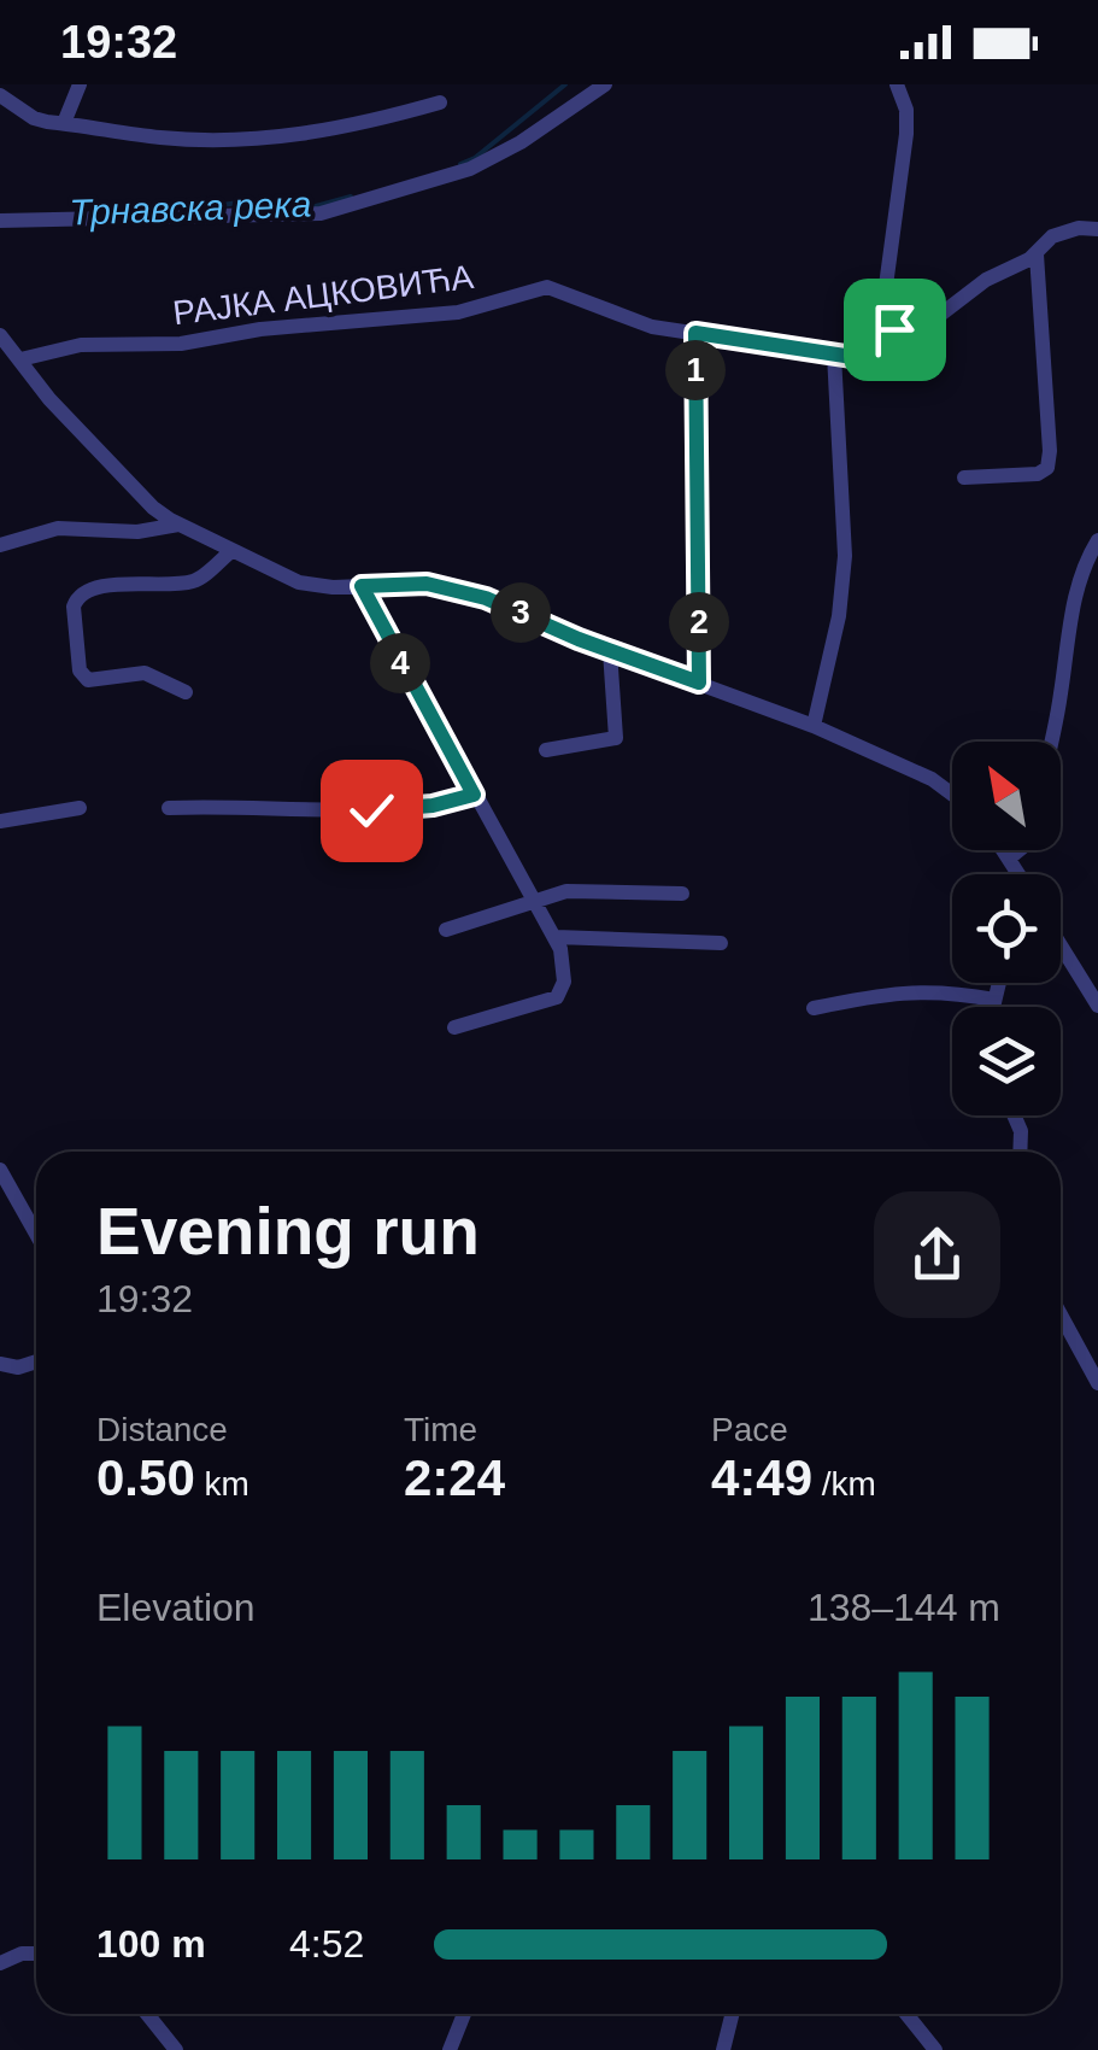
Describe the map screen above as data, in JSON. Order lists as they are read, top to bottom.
{
  "streets": {
    "street": ["РАЈКА АЦКОВИЋА"]
  },
  "water": ["Трнавска река"],
  "north": "top left",
  "page": {
    "status": "19:32",
    "pins": [
      "1",
      "3",
      "2",
      "4"
    ],
    "heading": ["Evening run", "19:32"],
    "stats": [
      ["Distance", "0.50 km"],
      ["Time", "2:24"],
      ["Pace", "4:49 /km"]
    ],
    "chart": ["Elevation", "138–144 m"],
    "list": [
      {
        "name": "100 m",
        "note": "4:52"
      }
    ]
  }
}
